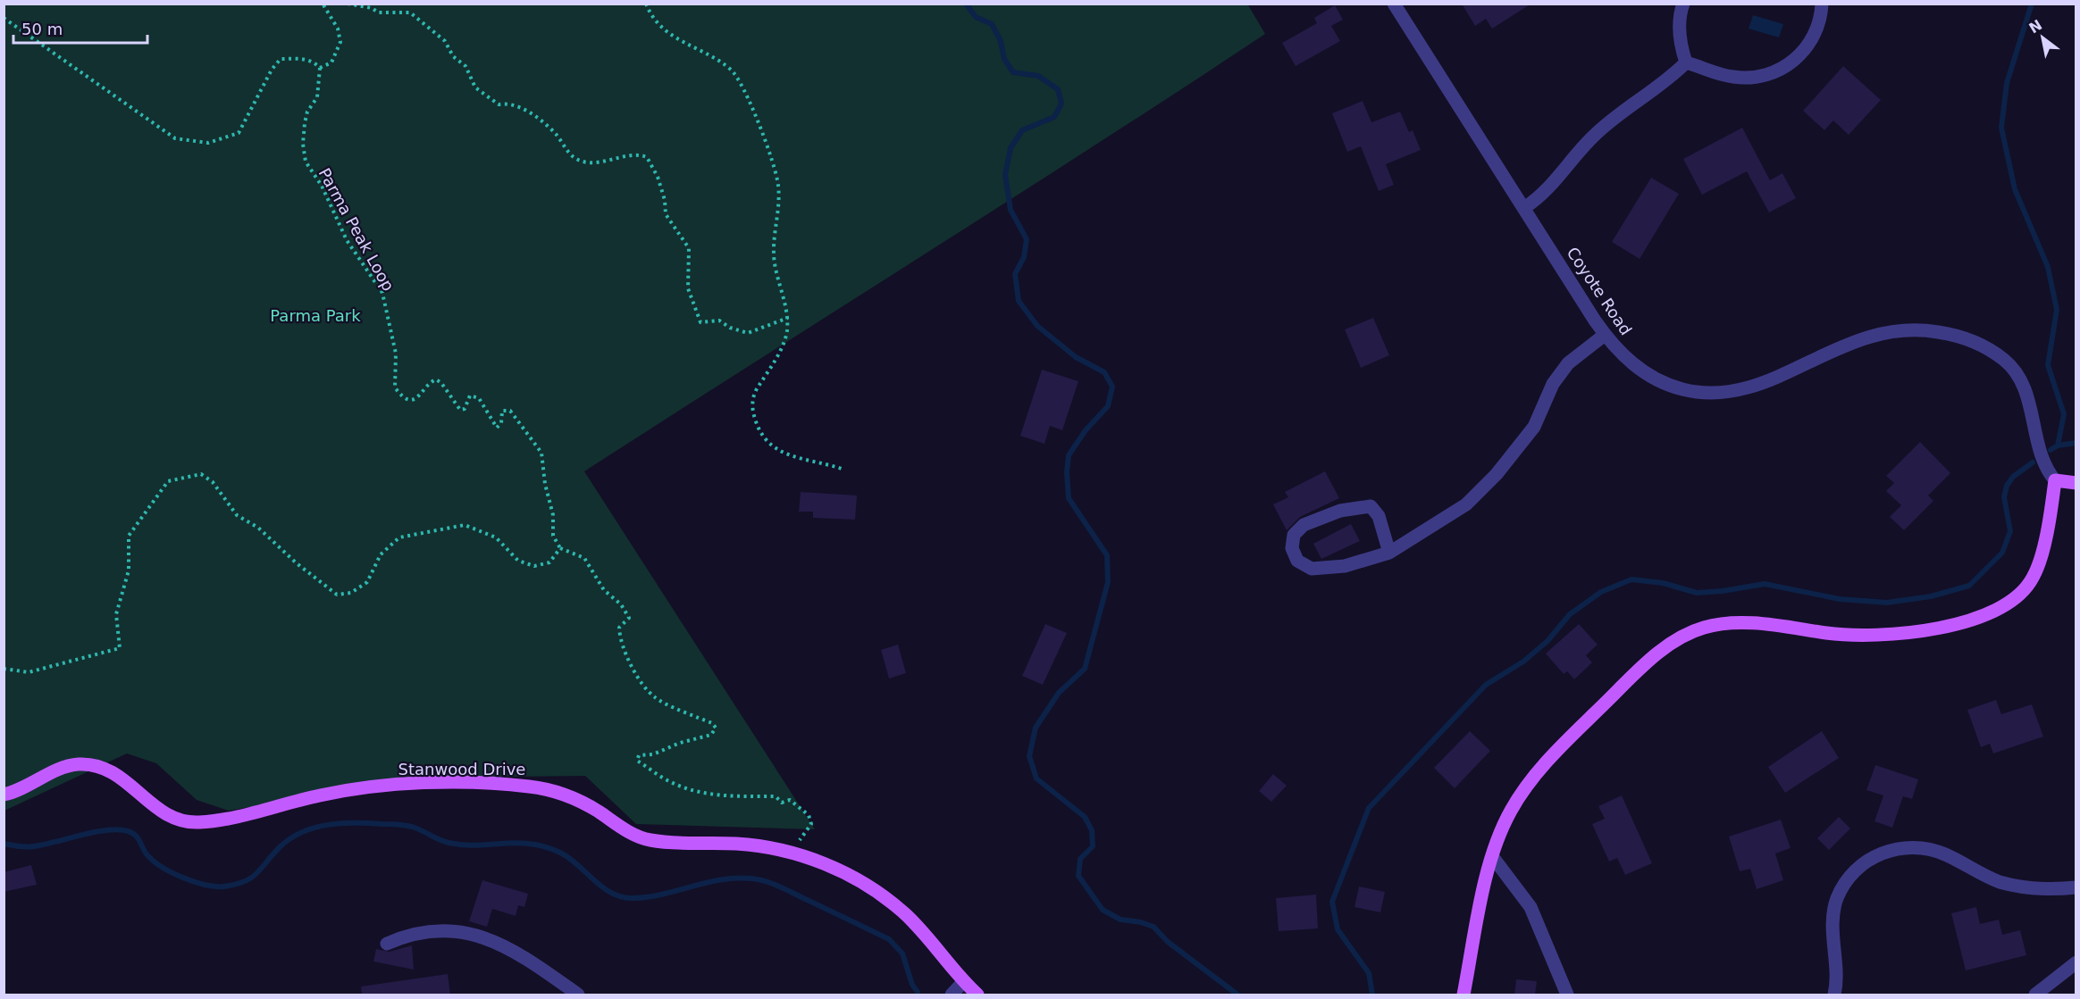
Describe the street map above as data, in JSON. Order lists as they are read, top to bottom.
{
  "streets": {
    "main road": ["Stanwood Drive"],
    "street": ["Coyote Road"],
    "path": ["Parma Peak Loop"]
  },
  "parks": ["Parma Park"],
  "scale_bar": "50 m",
  "north": "top left"
}
